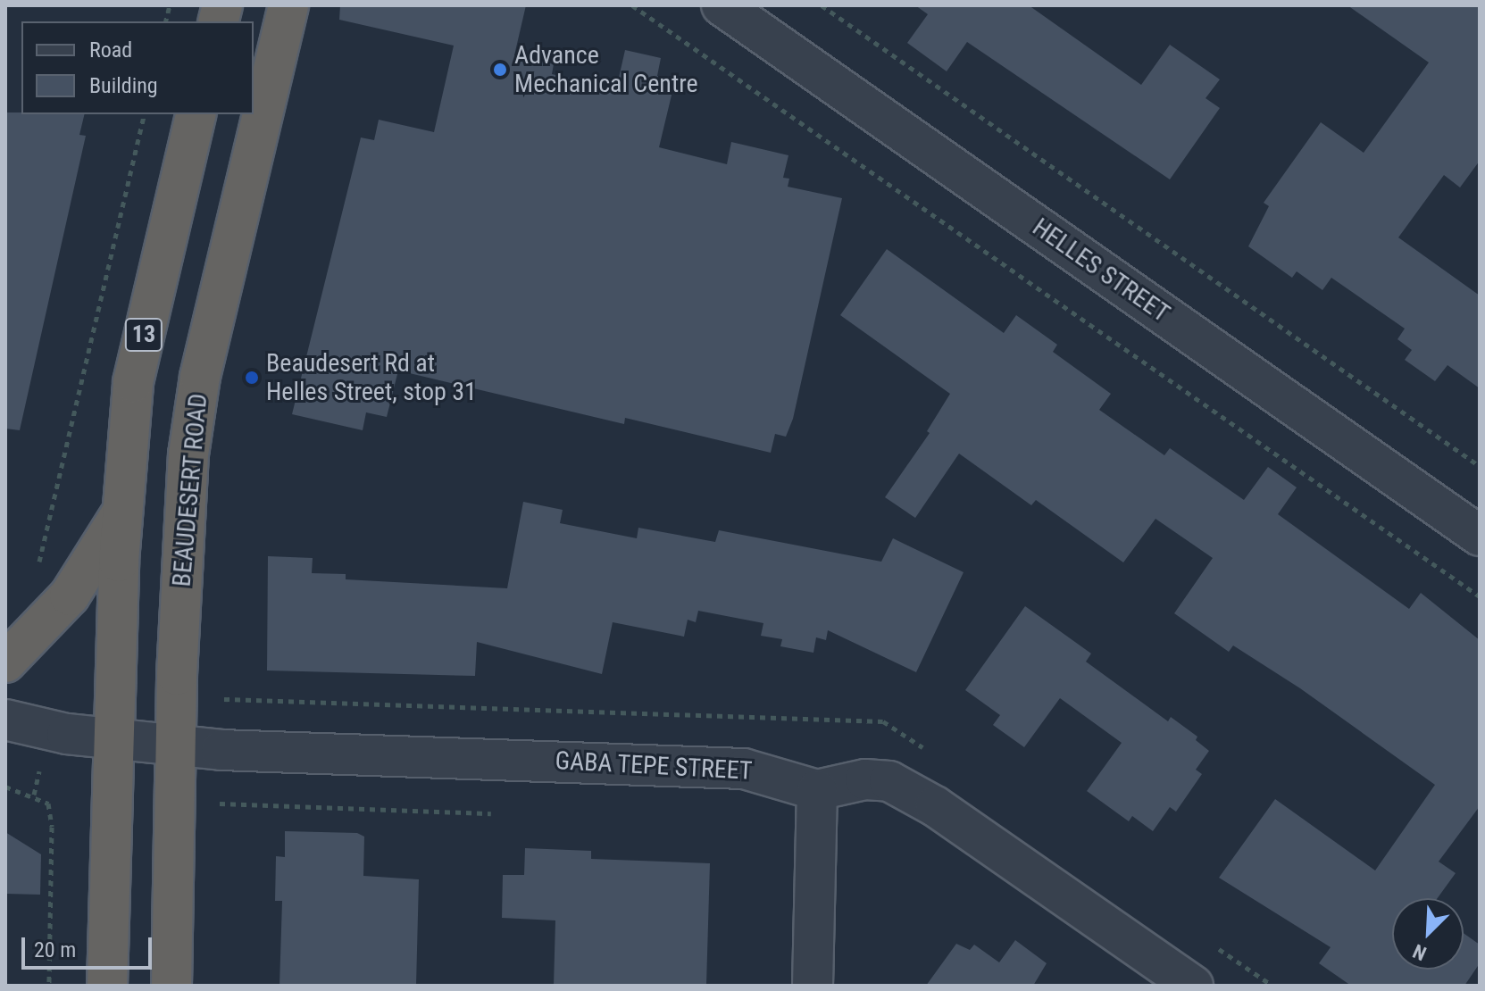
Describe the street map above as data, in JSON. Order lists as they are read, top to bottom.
{
  "streets": {
    "highway": ["13", "BEAUDESERT ROAD"],
    "street": ["HELLES STREET", "GABA TEPE STREET"]
  },
  "crossings": [
    ["13", "GABA TEPE STREET"],
    ["BEAUDESERT ROAD", "GABA TEPE STREET"]
  ],
  "places": ["Advance Mechanical Centre", "Beaudesert Rd at Helles Street, stop 31"],
  "legend": ["Road", "Building"],
  "scale_bar": "20 m",
  "north": "bottom left"
}
